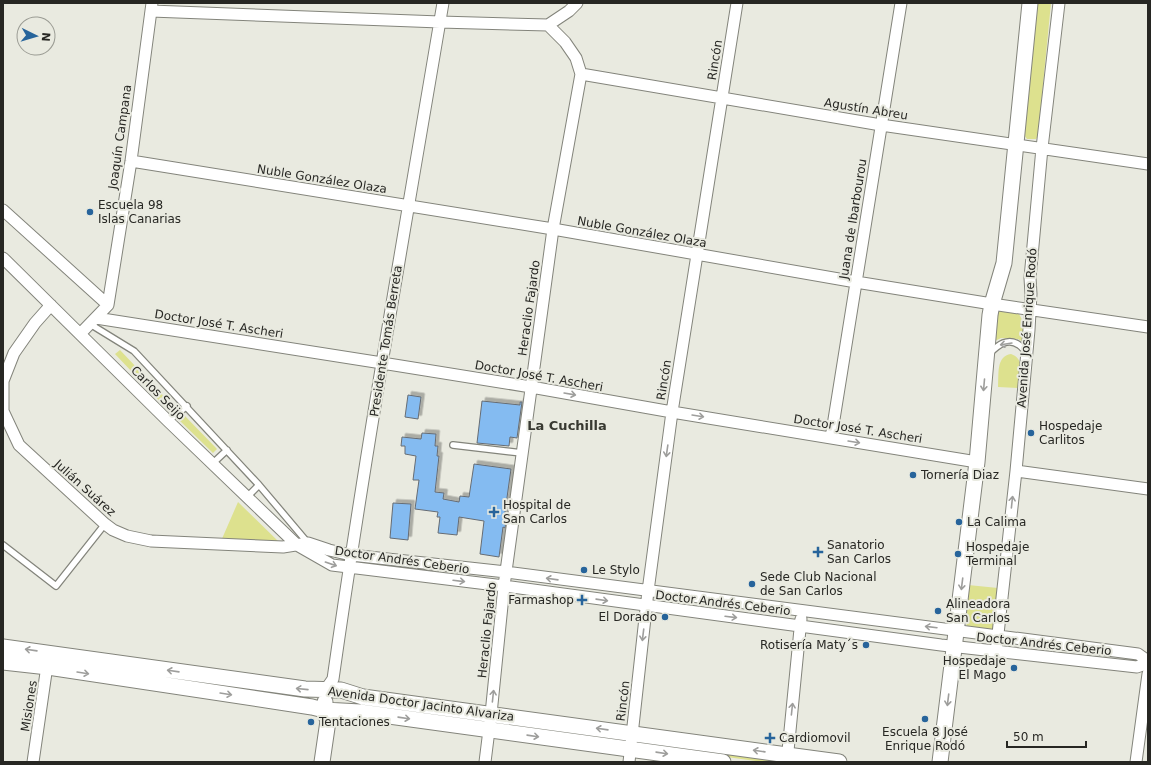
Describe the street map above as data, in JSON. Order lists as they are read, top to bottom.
{
  "streets": {
    "main road": ["Presidente Tomás Berreta", "Avenida Doctor Jacinto Alvariza"],
    "street": [
      "Rincón",
      "Agustín Abreu",
      "Joaquín Campana",
      "Nuble González Olaza",
      "Juana de Ibarbourou",
      "Heraclio Fajardo",
      "Doctor José T. Ascheri",
      "Avenida José Enrique Rodó",
      "Carlos Seijo",
      "Julián Suárez",
      "Doctor Andrés Ceberio",
      "Misiones"
    ]
  },
  "crossings": [
    ["Rincón", "Agustín Abreu"],
    ["Rincón", "Nuble González Olaza"],
    ["Rincón", "Doctor José T. Ascheri"],
    ["Rincón", "Doctor Andrés Ceberio"],
    ["Rincón", "Avenida Doctor Jacinto Alvariza"],
    ["Agustín Abreu", "Juana de Ibarbourou"],
    ["Agustín Abreu", "Heraclio Fajardo"],
    ["Agustín Abreu", "Avenida José Enrique Rodó"],
    ["Joaquín Campana", "Nuble González Olaza"],
    ["Nuble González Olaza", "Juana de Ibarbourou"],
    ["Nuble González Olaza", "Heraclio Fajardo"],
    ["Nuble González Olaza", "Avenida José Enrique Rodó"],
    ["Nuble González Olaza", "Presidente Tomás Berreta"],
    ["Juana de Ibarbourou", "Doctor José T. Ascheri"],
    ["Heraclio Fajardo", "Doctor José T. Ascheri"],
    ["Heraclio Fajardo", "Doctor Andrés Ceberio"],
    ["Heraclio Fajardo", "Avenida Doctor Jacinto Alvariza"],
    ["Doctor José T. Ascheri", "Presidente Tomás Berreta"],
    ["Avenida José Enrique Rodó", "Doctor Andrés Ceberio"],
    ["Presidente Tomás Berreta", "Doctor Andrés Ceberio"],
    ["Presidente Tomás Berreta", "Avenida Doctor Jacinto Alvariza"],
    ["Carlos Seijo", "Julián Suárez"],
    ["Carlos Seijo", "Doctor Andrés Ceberio"],
    ["Julián Suárez", "Doctor Andrés Ceberio"],
    ["Avenida Doctor Jacinto Alvariza", "Misiones"]
  ],
  "one_way": ["Rincón", "Doctor José T. Ascheri"],
  "districts": ["La Cuchilla"],
  "places": {
    "other": [
      "Escuela 98 Islas Canarias",
      "Hospedaje Carlitos",
      "Tornería Diaz",
      "La Calima",
      "Hospedaje Terminal",
      "Le Stylo",
      "Sede Club Nacional de San Carlos",
      "Alineadora San Carlos",
      "El Dorado",
      "Rotisería Maty´s",
      "Hospedaje El Mago",
      "Escuela 8 José Enrique Rodó",
      "Tentaciones"
    ],
    "health": [
      "Hospital de San Carlos",
      "Sanatorio San Carlos",
      "Farmashop",
      "Cardiomovil"
    ]
  },
  "scale_bar": "50 m",
  "north": "right"
}
